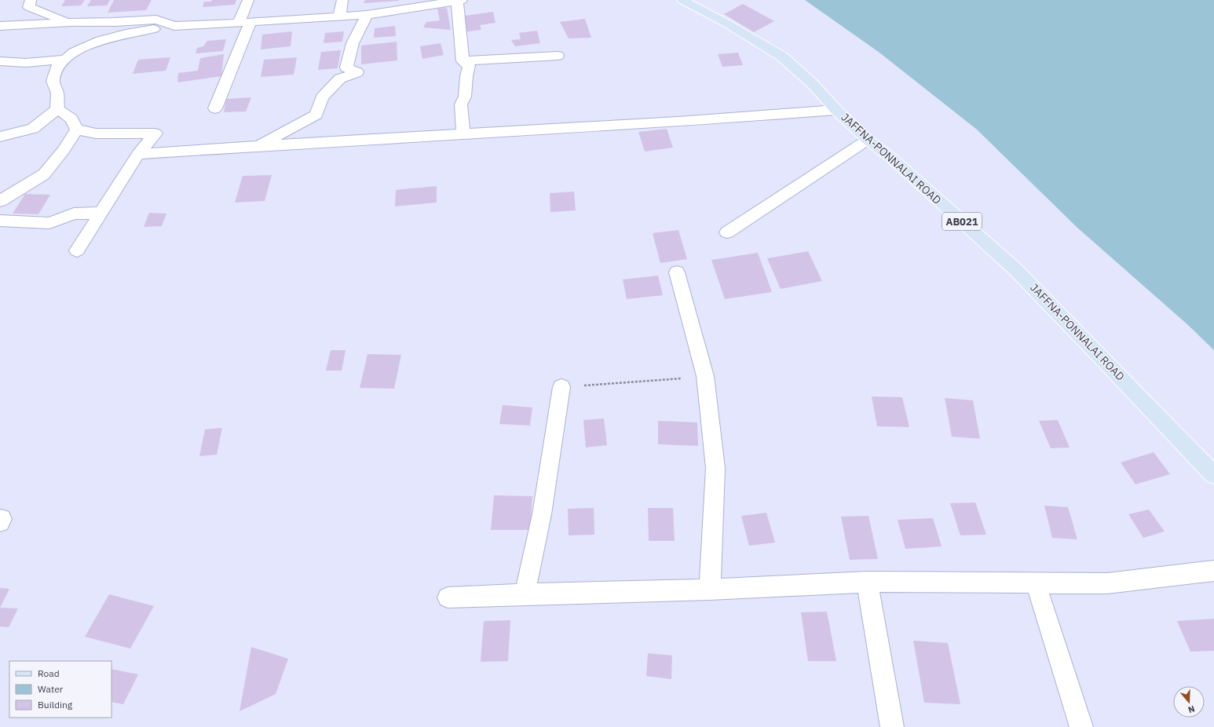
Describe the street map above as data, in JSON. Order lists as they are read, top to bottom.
{
  "streets": {
    "main road": ["JAFFNA-PONNALAI ROAD", "AB021"]
  },
  "legend": ["Road", "Water", "Building"],
  "north": "bottom"
}
